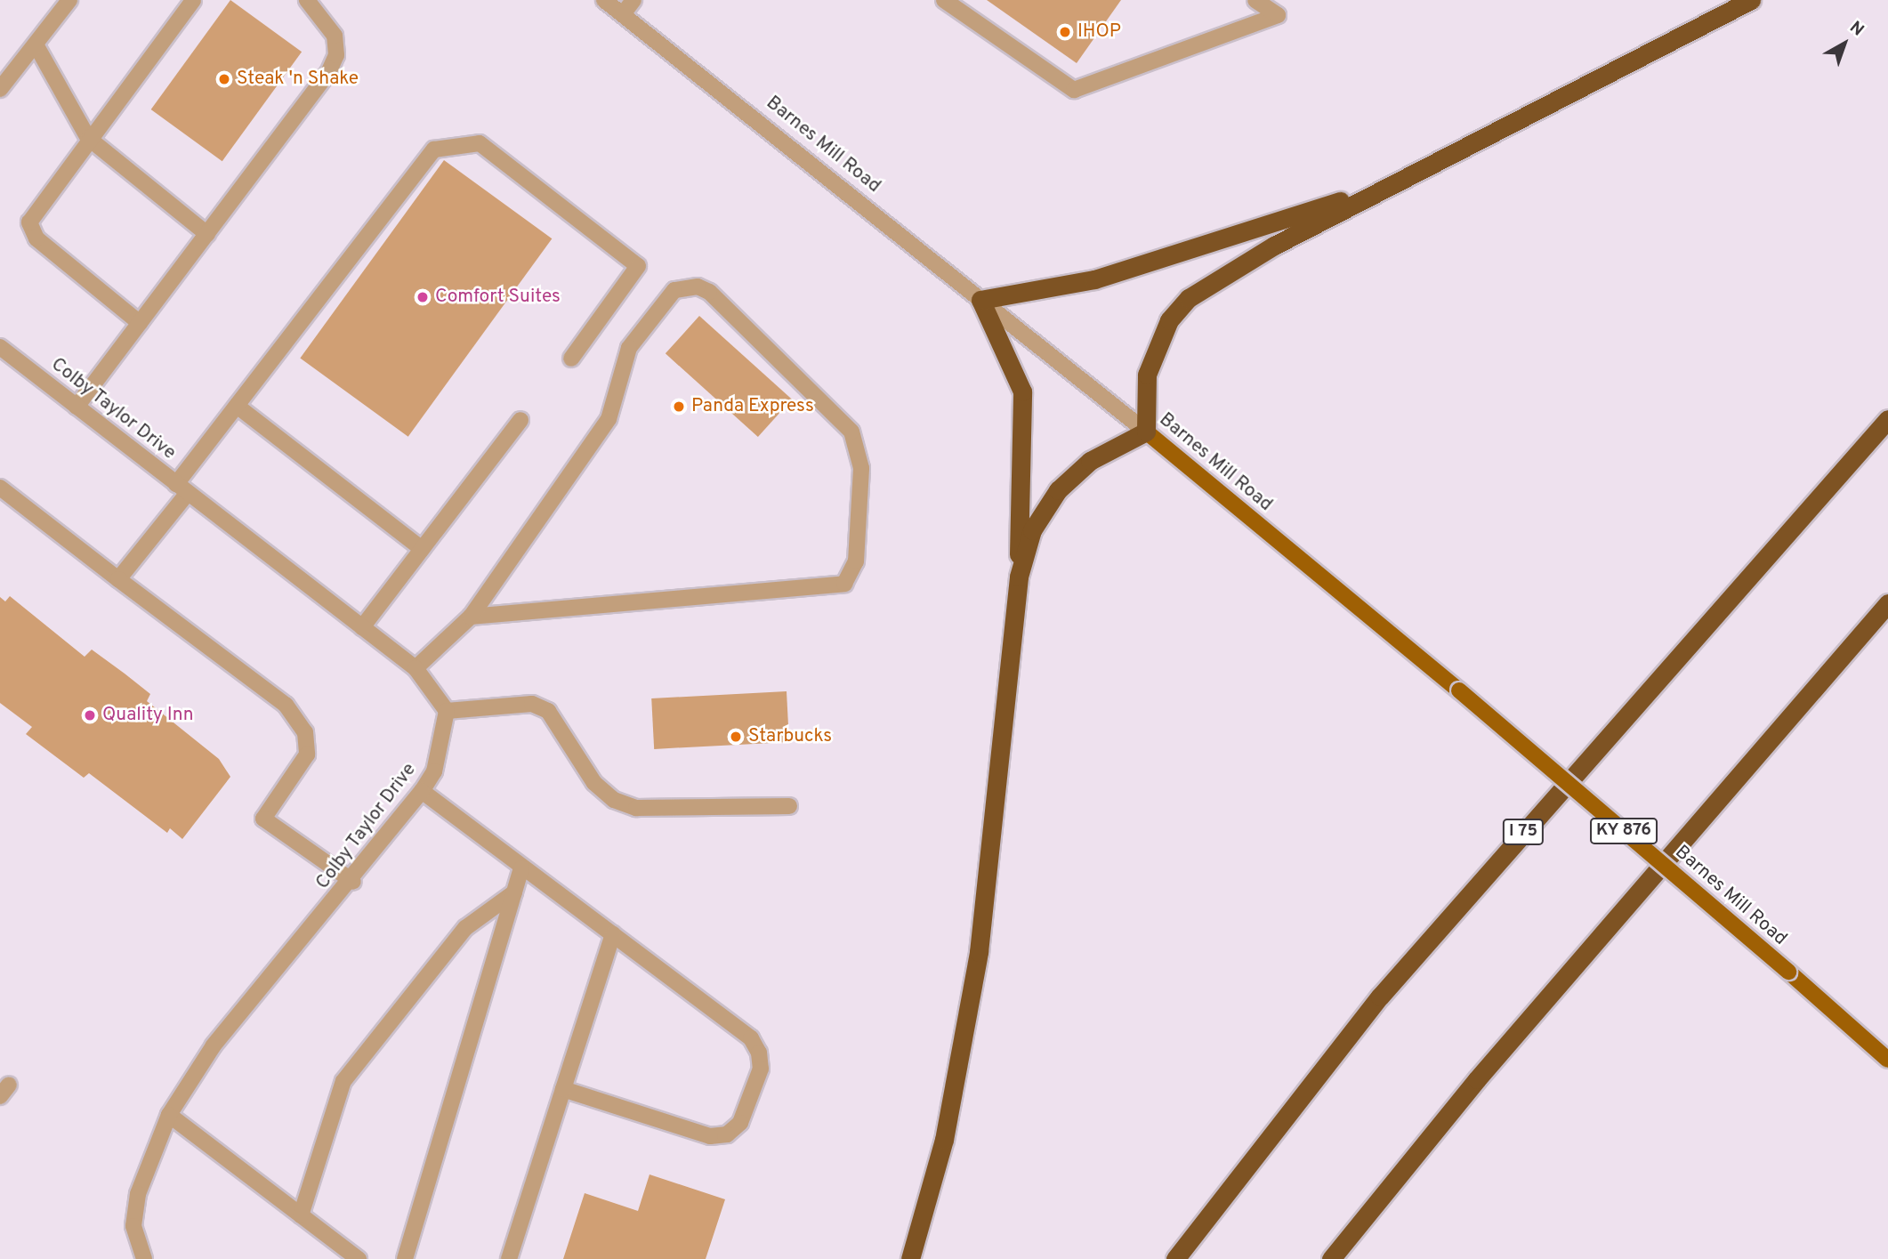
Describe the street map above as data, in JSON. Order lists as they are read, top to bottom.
{
  "streets": {
    "highway": ["I 75"],
    "main road": ["Barnes Mill Road", "KY 876"],
    "street": ["Colby Taylor Drive"]
  },
  "places": [
    "IHOP",
    "Steak 'n Shake",
    "Comfort Suites",
    "Panda Express",
    "Quality Inn",
    "Starbucks"
  ],
  "north": "top right"
}
